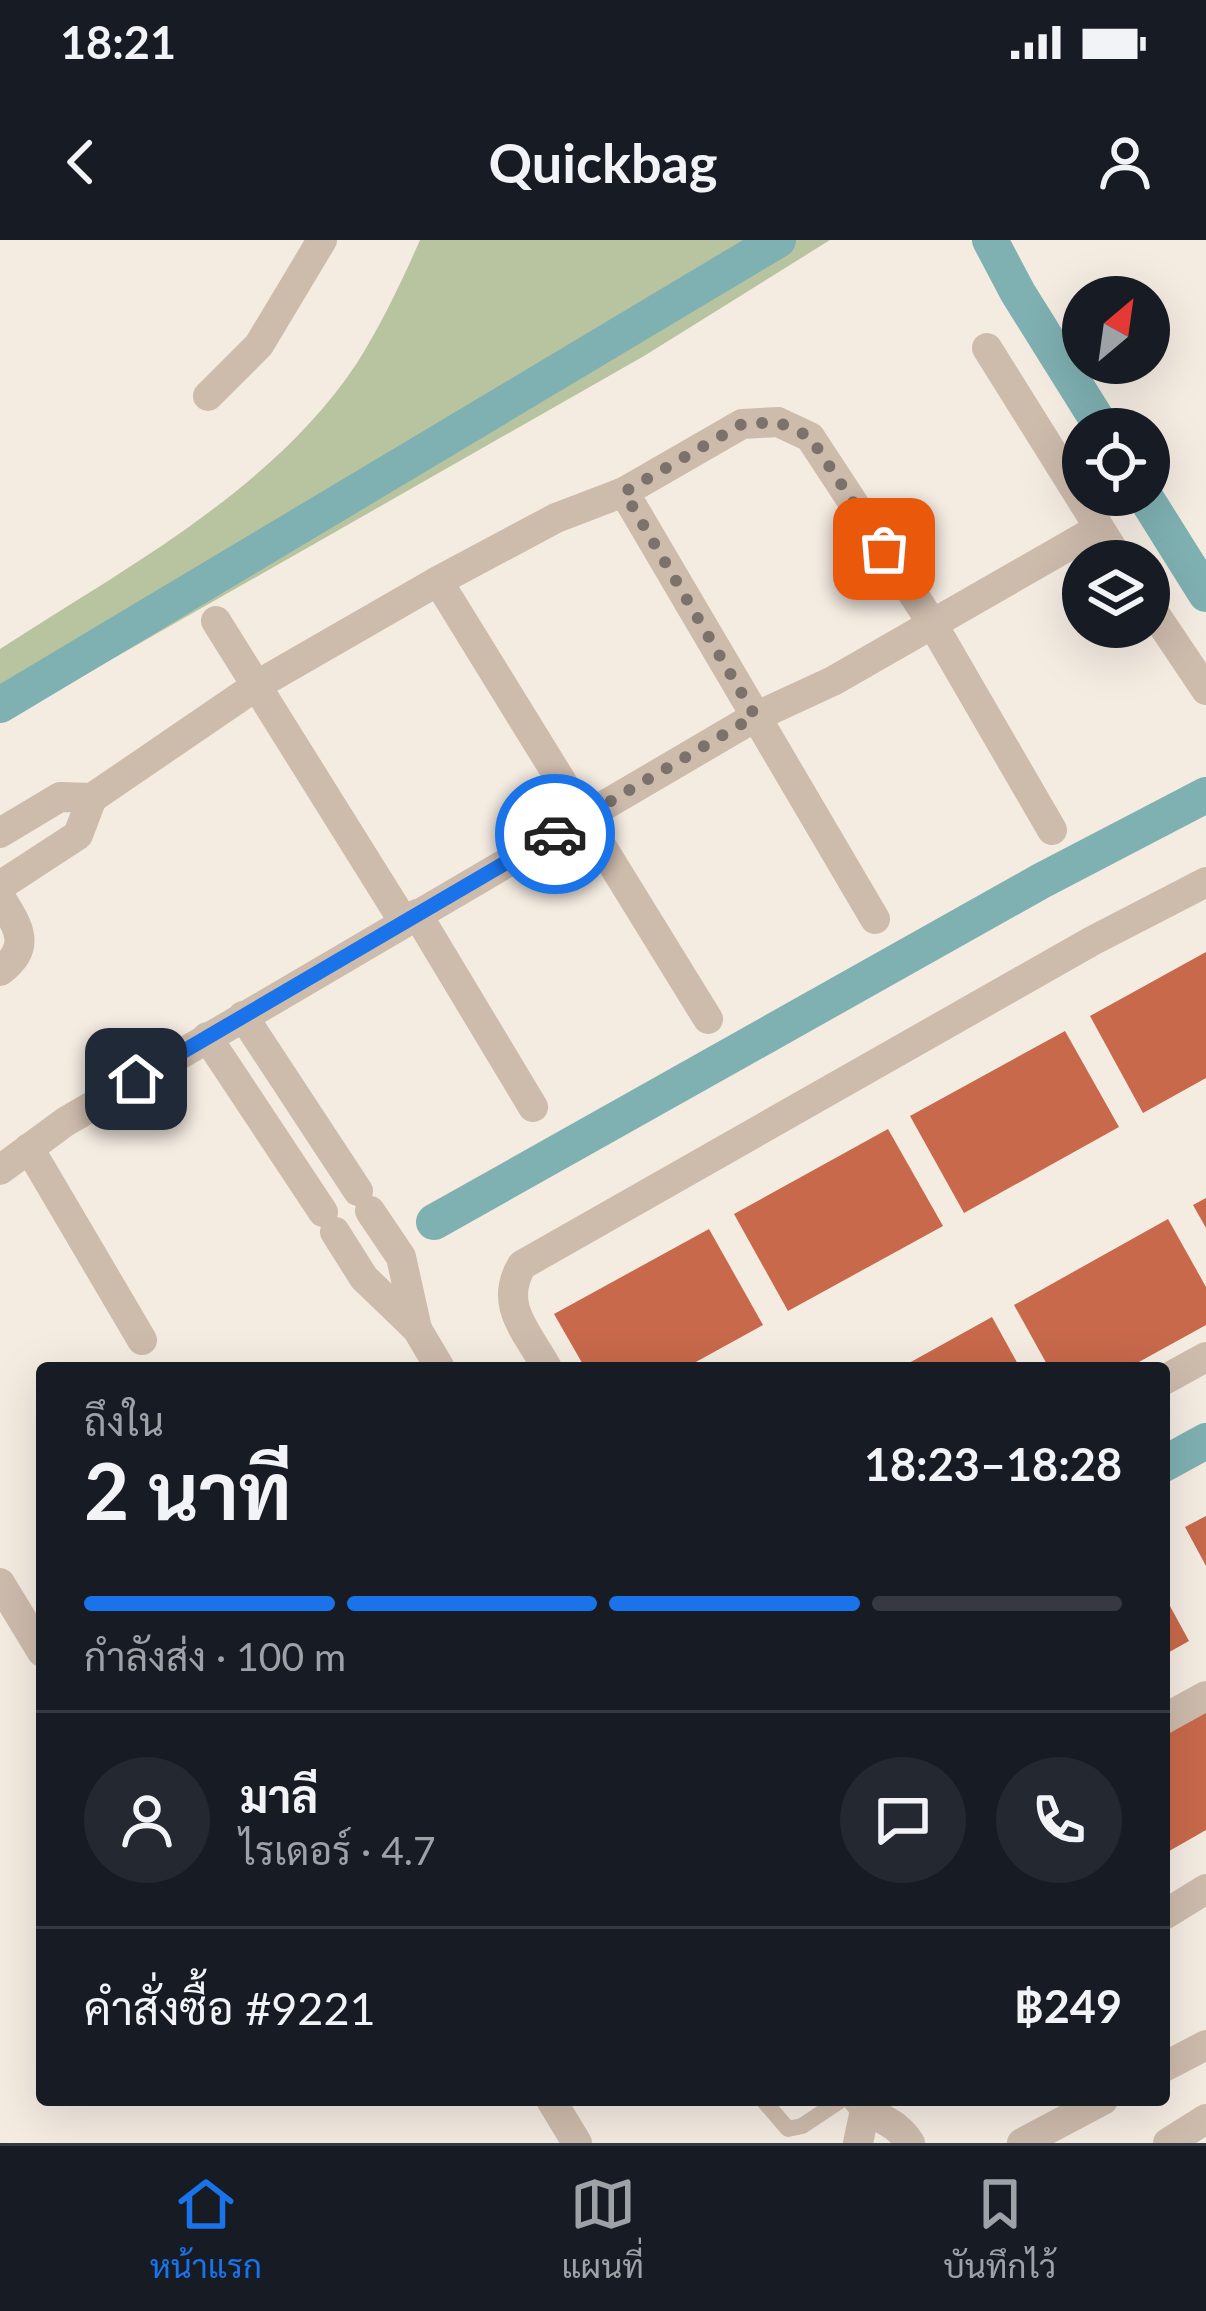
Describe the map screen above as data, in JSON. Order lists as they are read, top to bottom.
{
  "north": "top right",
  "page": {
    "status": "18:21",
    "header": "Quickbag",
    "heading": ["2 นาที", "ถึงใน", "18:23–18:28"],
    "panel": [
      "มาลี",
      "ไรเดอร์ · 4.7",
      "คำสั่งซื้อ #9221",
      "฿249"
    ],
    "bar": "กำลังส่ง · 100 m",
    "tabs": ["หน้าแรก", "แผนที่", "บันทึกไว้"]
  }
}
